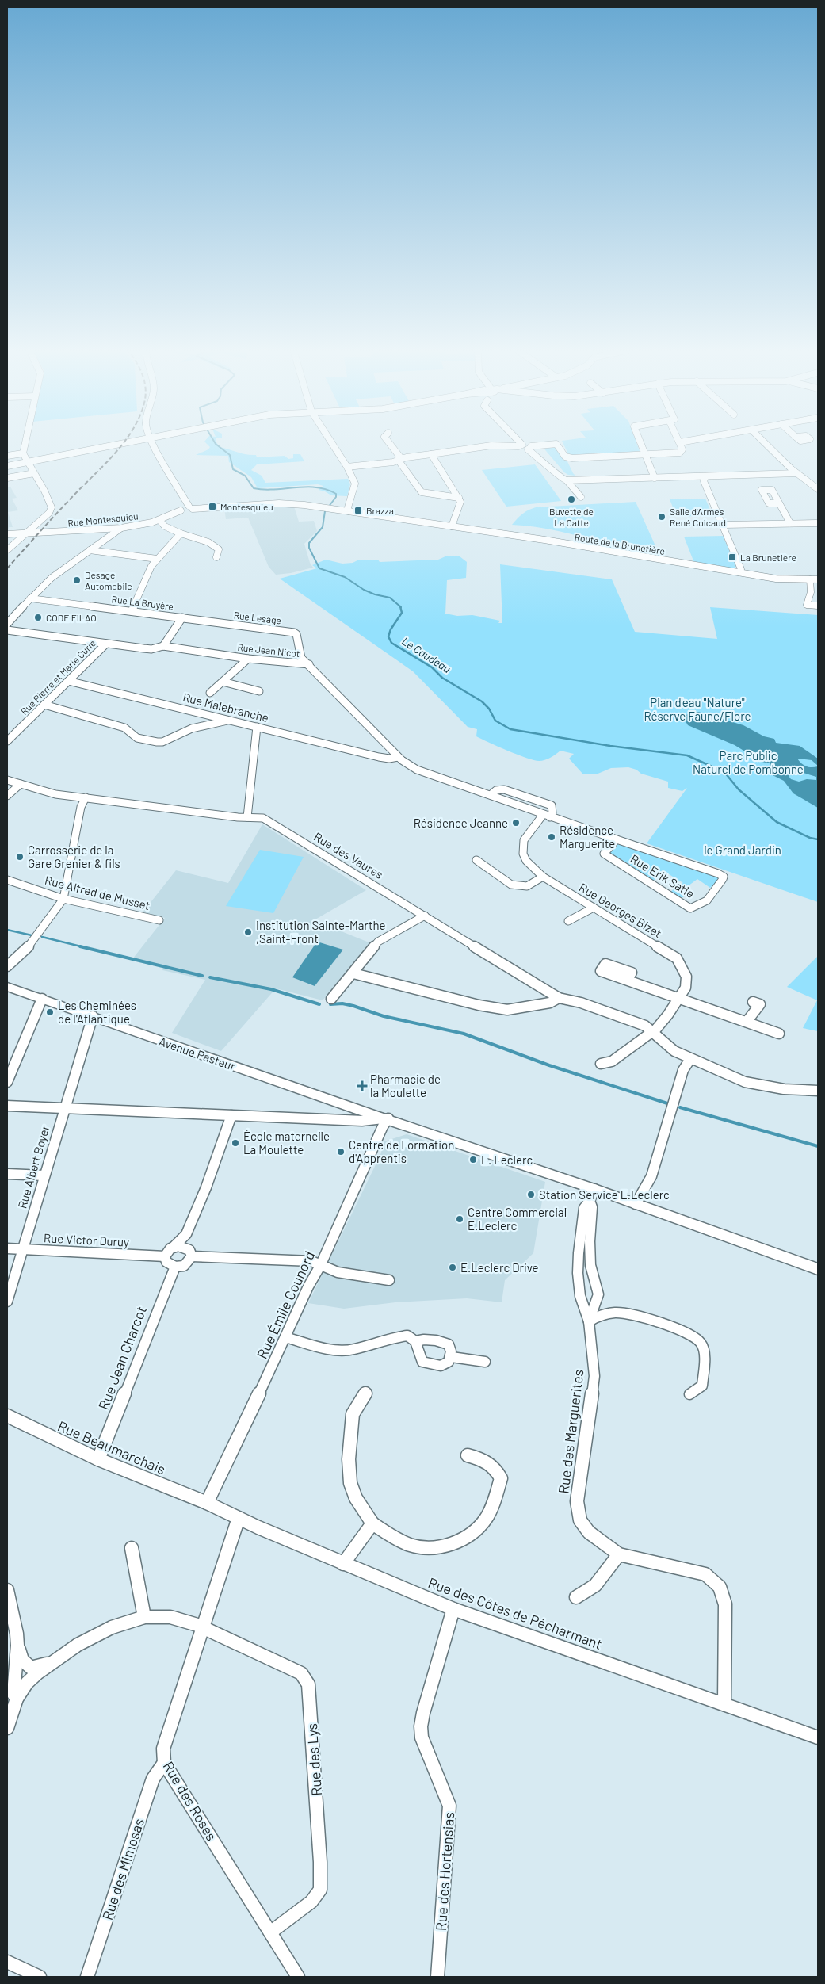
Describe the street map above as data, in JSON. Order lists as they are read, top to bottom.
{
  "streets": {
    "main road": ["Avenue Pasteur"],
    "street": [
      "Rue Montesquieu",
      "Route de la Brunetière",
      "Rue La Bruyère",
      "Rue Lesage",
      "Rue Jean Nicot",
      "Rue Pierre et Marie Curie",
      "Rue Malebranche",
      "Rue des Vaures",
      "Rue Erik Satie",
      "Rue Alfred de Musset",
      "Rue Georges Bizet",
      "Rue Albert Boyer",
      "Rue Victor Duruy",
      "Rue Émile Counord",
      "Rue Jean Charcot",
      "Rue des Marguerites",
      "Rue Beaumarchais",
      "Rue des Côtes de Pécharmant",
      "Rue des Lys",
      "Rue des Roses",
      "Rue des Mimosas",
      "Rue des Hortensias"
    ]
  },
  "crossings": [
    ["Rue La Bruyère", "Rue Lesage"],
    ["Rue Lesage", "Rue Jean Nicot"],
    ["Rue Jean Nicot", "Rue Pierre et Marie Curie"],
    ["Rue Jean Nicot", "Rue Malebranche"],
    ["Rue Jean Nicot", "Rue Erik Satie"],
    ["Rue Jean Nicot", "Rue Georges Bizet"],
    ["Rue Pierre et Marie Curie", "Rue Malebranche"],
    ["Rue des Vaures", "Rue Georges Bizet"],
    ["Rue Erik Satie", "Rue Georges Bizet"],
    ["Avenue Pasteur", "Rue Albert Boyer"],
    ["Avenue Pasteur", "Rue Émile Counord"],
    ["Avenue Pasteur", "Rue des Marguerites"],
    ["Rue Albert Boyer", "Rue Victor Duruy"],
    ["Rue Victor Duruy", "Rue Jean Charcot"],
    ["Rue Émile Counord", "Rue Beaumarchais"],
    ["Rue Émile Counord", "Rue des Côtes de Pécharmant"],
    ["Rue Jean Charcot", "Rue Beaumarchais"],
    ["Rue des Marguerites", "Rue des Côtes de Pécharmant"],
    ["Rue Beaumarchais", "Rue des Côtes de Pécharmant"],
    ["Rue des Côtes de Pécharmant", "Rue des Roses"],
    ["Rue des Côtes de Pécharmant", "Rue des Hortensias"],
    ["Rue des Lys", "Rue des Roses"],
    ["Rue des Roses", "Rue des Mimosas"]
  ],
  "water": ["Le Caudeau"],
  "parks": ["Plan d'eau \"Nature\" Réserve Faune/Flore", "Parc Public Naturel de Pombonne", "le Grand Jardin"],
  "places": {
    "other": [
      "Buvette de La Catte",
      "Salle d'Armes René Coicaud",
      "Desage Automobile",
      "CODE FILAO",
      "Résidence Jeanne",
      "Résidence Marguerite",
      "Carrosserie de la Gare Grenier & fils",
      "Institution Sainte-Marthe ,Saint-Front",
      "Les Cheminées de l'Atlantique",
      "École maternelle La Moulette",
      "Centre de Formation d'Apprentis",
      "E. Leclerc",
      "Station Service E.Leclerc",
      "Centre Commercial E.Leclerc",
      "E.Leclerc Drive"
    ],
    "transit": ["Montesquieu", "Brazza", "La Brunetière"],
    "health": ["Pharmacie de la Moulette"]
  }
}
